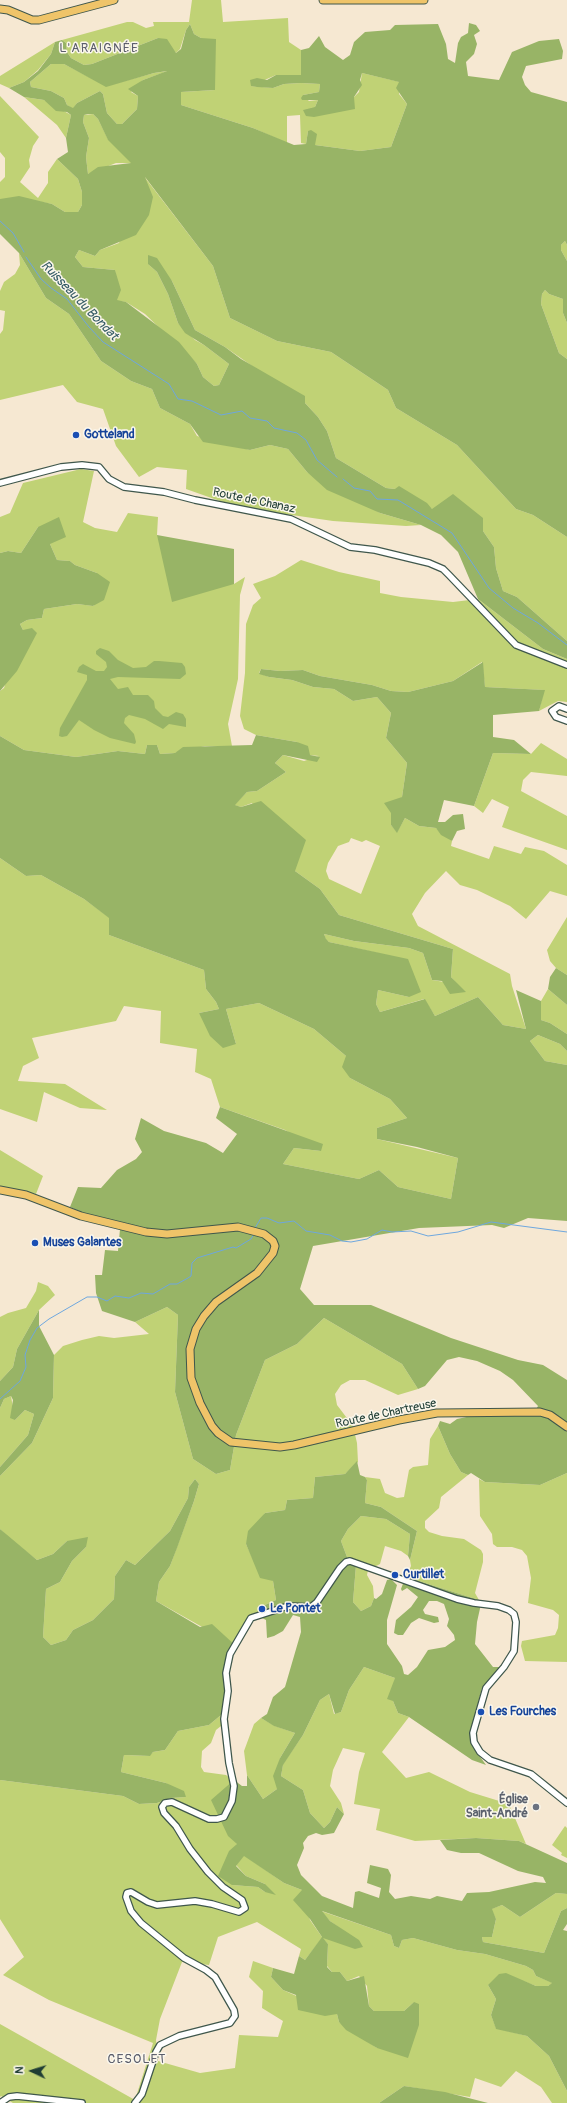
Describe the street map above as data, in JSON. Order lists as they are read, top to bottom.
{
  "streets": {
    "main road": ["Route de Chartreuse"],
    "street": ["Route de Chanaz"]
  },
  "districts": ["L'ARAIGNÉE", "CESOLET"],
  "water": ["Ruisseau du Bondat"],
  "places": [
    "Gotteland",
    "Muses Galantes",
    "Curtillet",
    "Le Pontet",
    "Les Fourches",
    "Église Saint-André"
  ],
  "north": "left"
}
